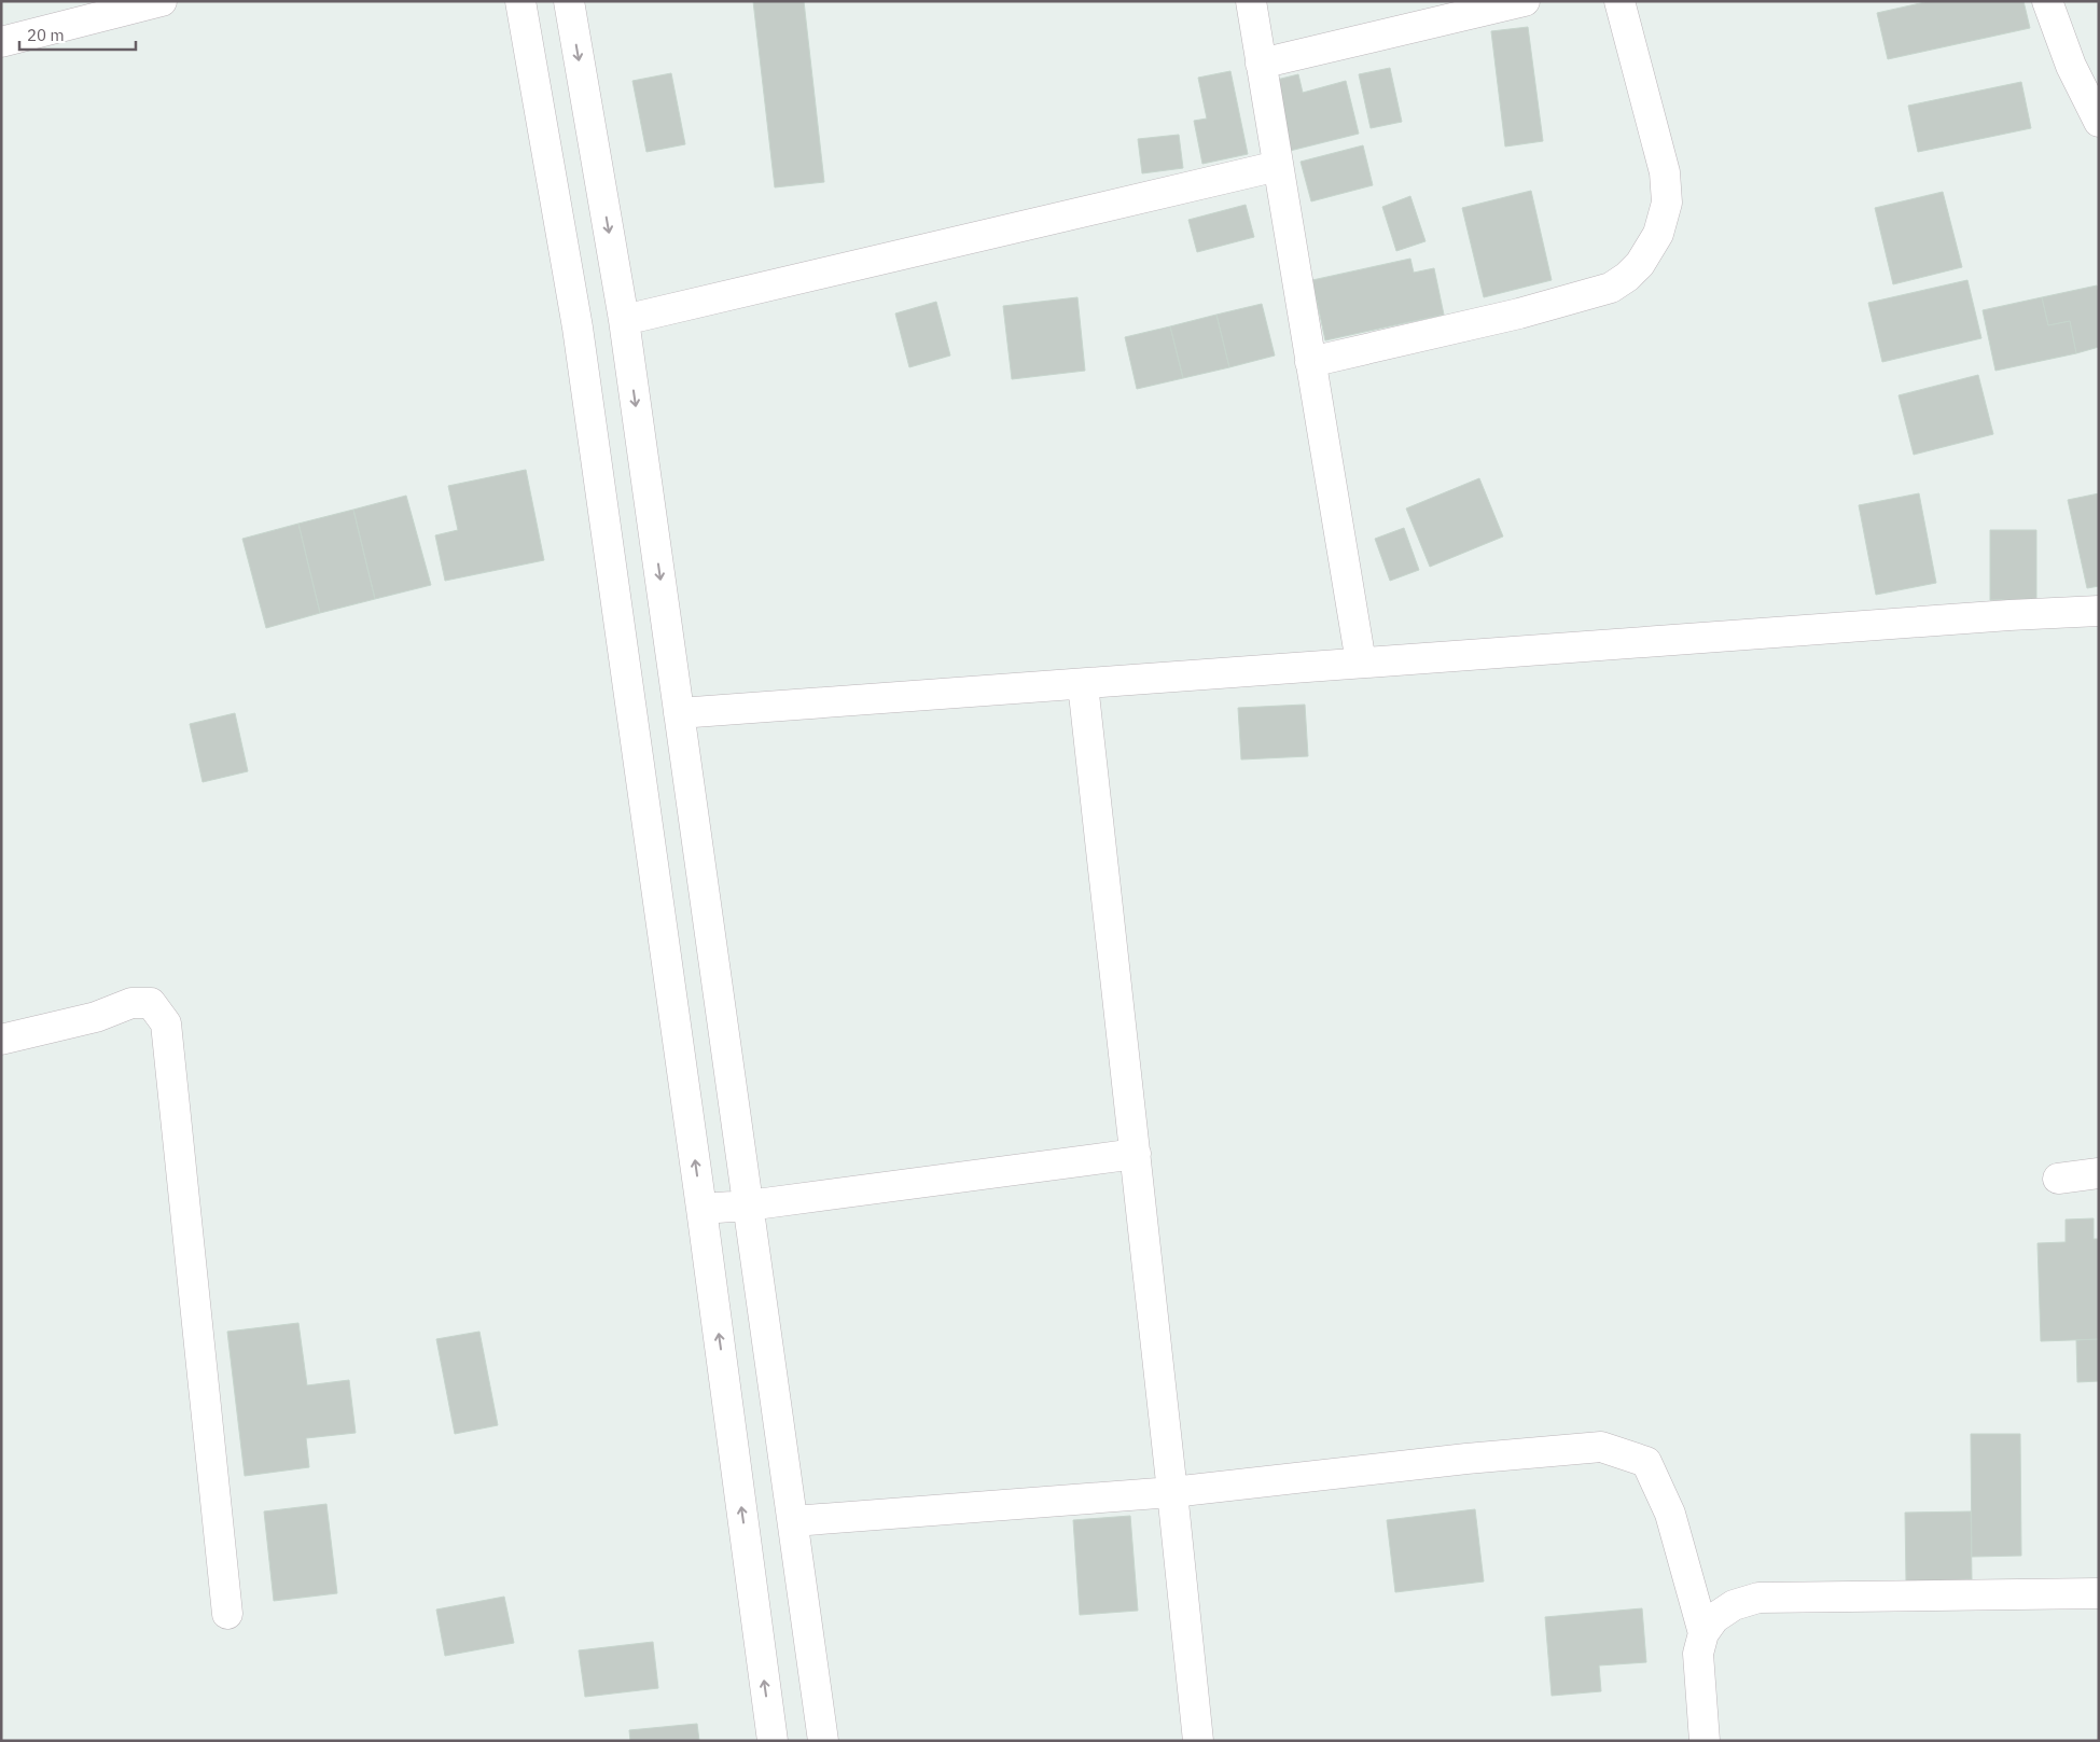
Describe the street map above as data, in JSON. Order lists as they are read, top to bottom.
{
  "scale_bar": "20 m"
}
